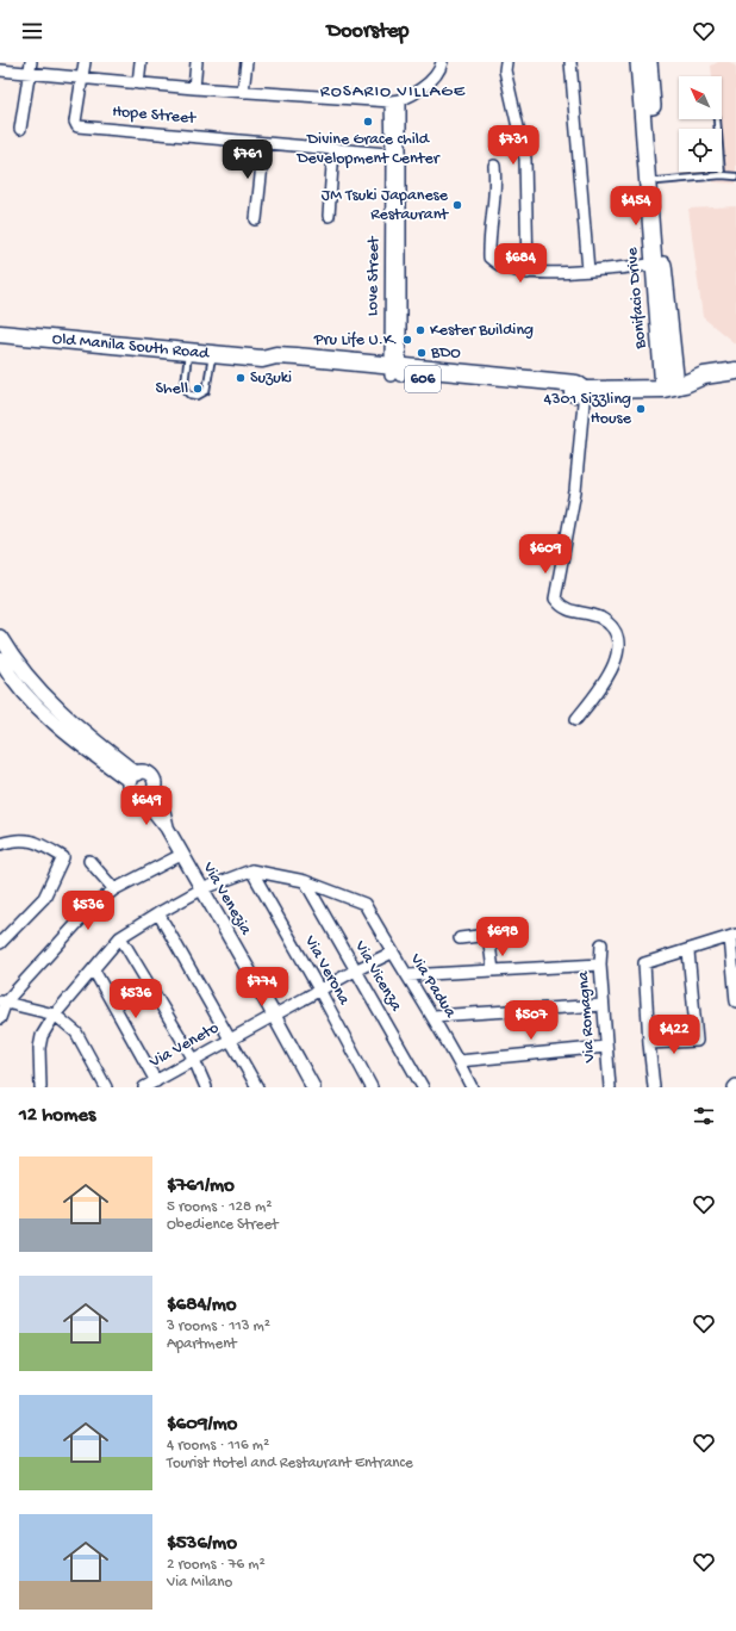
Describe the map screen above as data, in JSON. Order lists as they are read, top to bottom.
{
  "streets": {
    "main road": ["Bonifacio Drive", "Old Manila South Road", "606"],
    "street": [
      "Hope Street",
      "Love Street",
      "Via Venezia",
      "Via Verona",
      "Via Vicenza",
      "Via Padua",
      "Via Romagna",
      "Via Veneto"
    ]
  },
  "crossings": [
    ["Hope Street", "Love Street"],
    ["Love Street", "Old Manila South Road"],
    ["Bonifacio Drive", "Old Manila South Road"],
    ["Bonifacio Drive", "606"],
    ["Old Manila South Road", "606"],
    ["Via Venezia", "Via Veneto"],
    ["Via Verona", "Via Veneto"],
    ["Via Vicenza", "Via Padua"],
    ["Via Vicenza", "Via Veneto"],
    ["Via Padua", "Via Veneto"]
  ],
  "districts": ["ROSARIO VILLAGE"],
  "places": [
    "Divine Grace child Development Center",
    "JM Tsuki Japanese Restaurant",
    "Kester Building",
    "Pru Life U.K.",
    "BDO",
    "Suzuki",
    "Shell",
    "4301 Sizzling House"
  ],
  "north": "top left",
  "page": {
    "header": "Doorstep",
    "price": [
      "$731",
      "$761",
      "$454",
      "$684",
      "$609",
      "$649",
      "$536",
      "$698",
      "$774",
      "$536",
      "$507",
      "$422"
    ],
    "heading": "12 homes",
    "list": [
      {
        "name": "$761/mo",
        "note": "5 rooms · 128 m² · Obedience Street"
      },
      {
        "name": "$684/mo",
        "note": "3 rooms · 113 m² · Apartment"
      },
      {
        "name": "$609/mo",
        "note": "4 rooms · 116 m² · Tourist Hotel and Restaurant Entrance"
      },
      {
        "name": "$536/mo",
        "note": "2 rooms · 76 m² · Via Milano"
      }
    ]
  }
}
